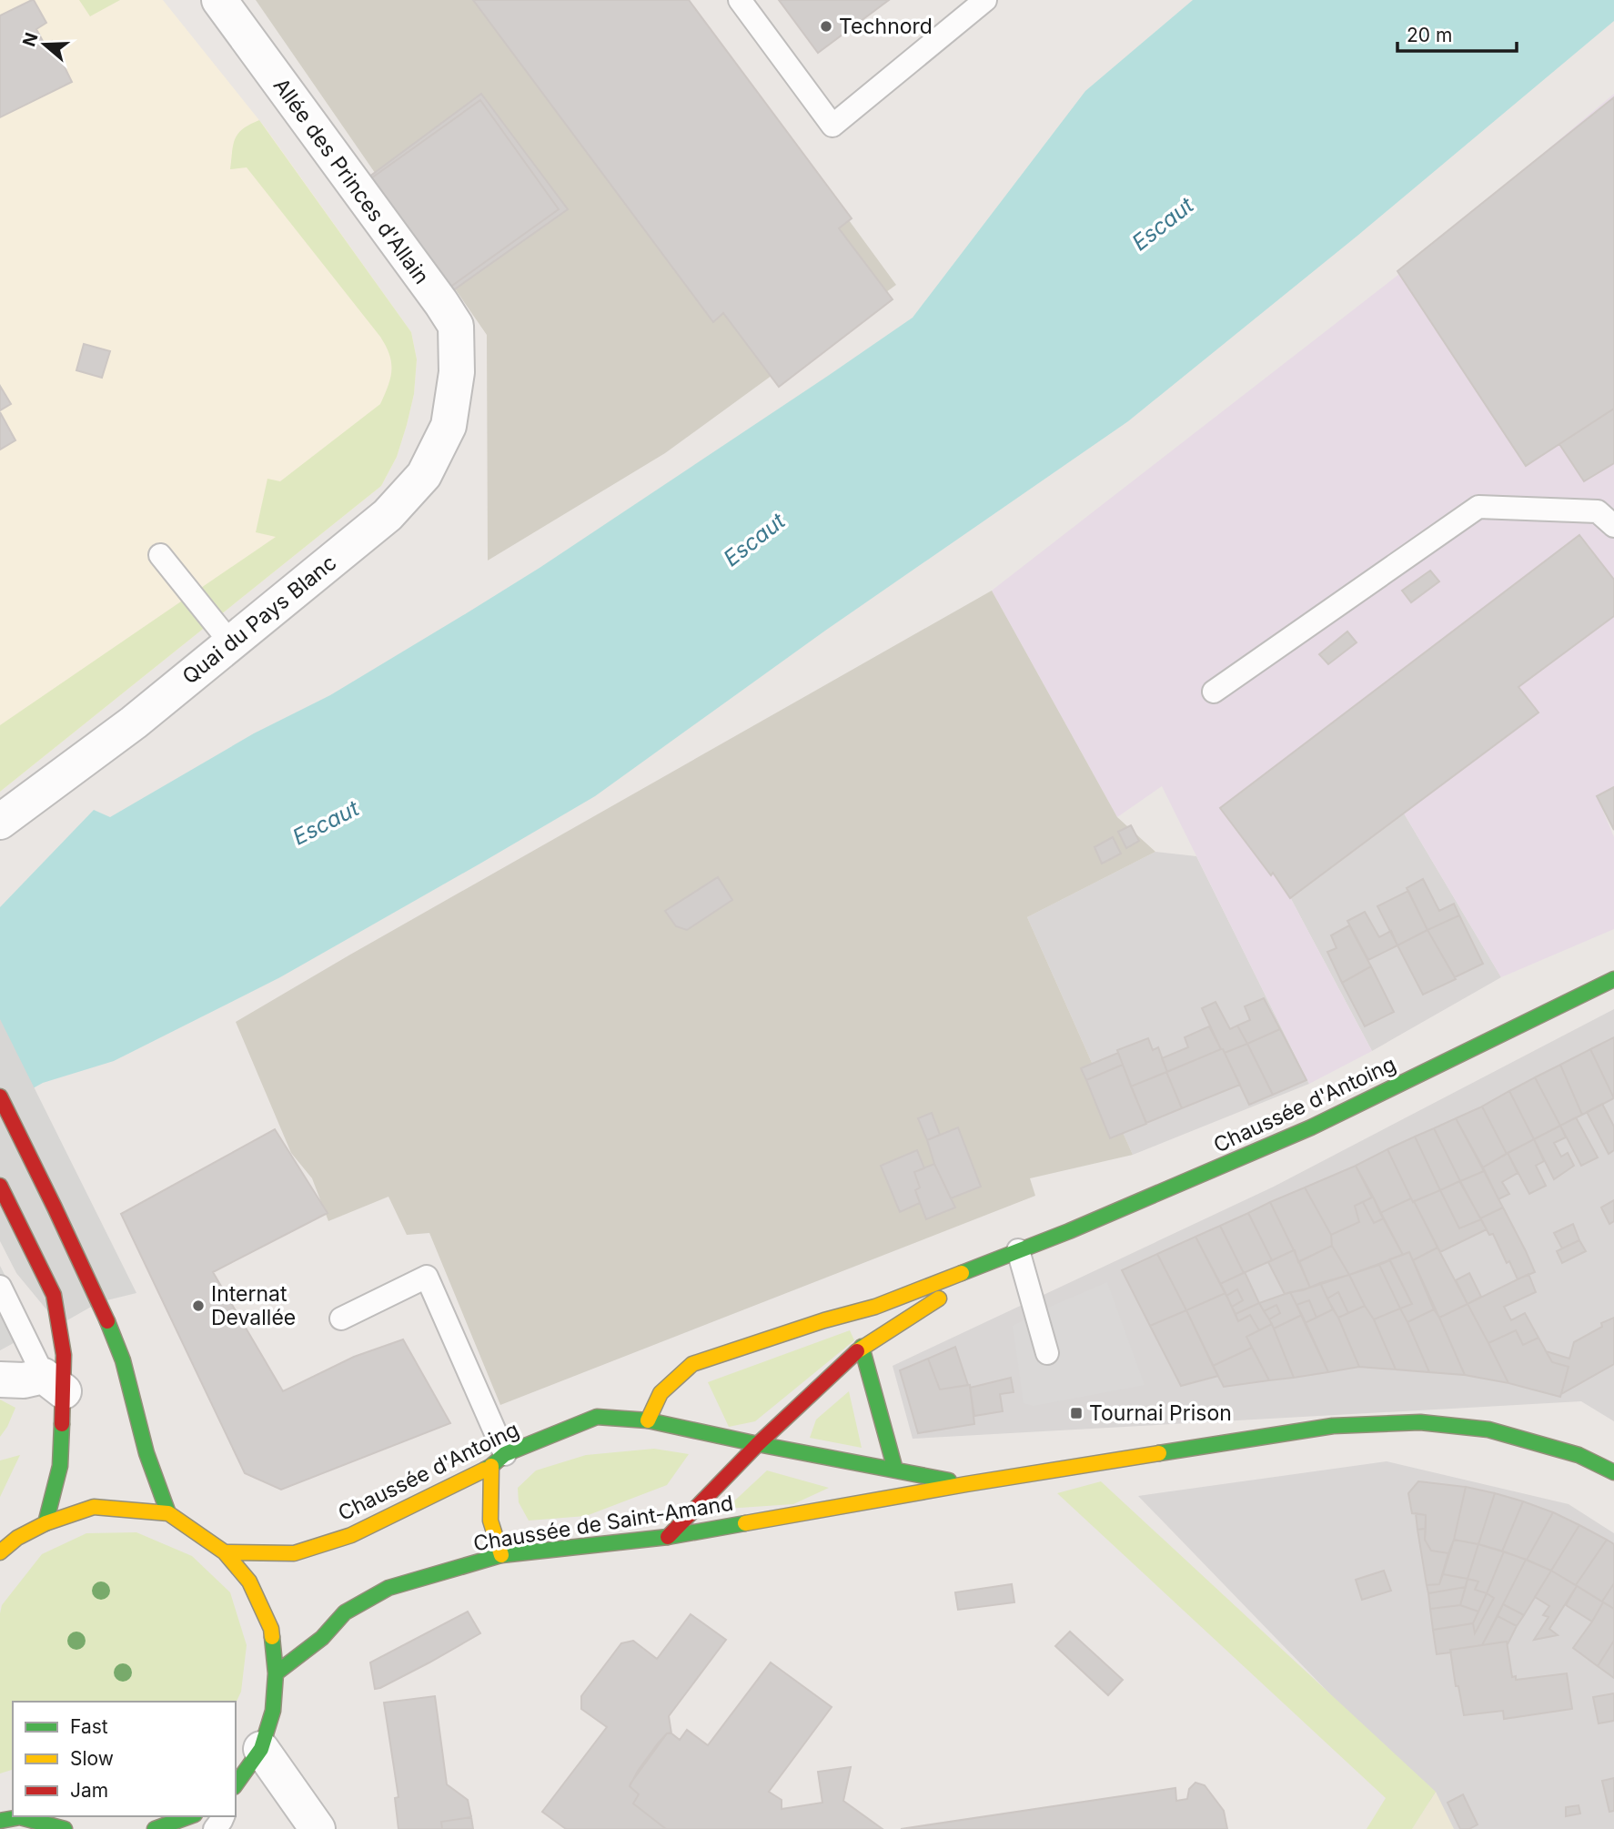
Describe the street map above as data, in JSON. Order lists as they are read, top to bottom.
{
  "streets": {
    "main road": ["Chaussée d'Antoing", "Chaussée de Saint-Amand"],
    "street": ["Allée des Princes d'Allain", "Quai du Pays Blanc"]
  },
  "crossings": [
    ["Allée des Princes d'Allain", "Quai du Pays Blanc"],
    ["Chaussée d'Antoing", "Chaussée de Saint-Amand"]
  ],
  "water": ["Escaut"],
  "places": {
    "other": ["Technord", "Internat Devallée"],
    "transit": ["Tournai Prison"]
  },
  "legend": ["Fast", "Slow", "Jam"],
  "scale_bar": "20 m",
  "north": "left"
}
